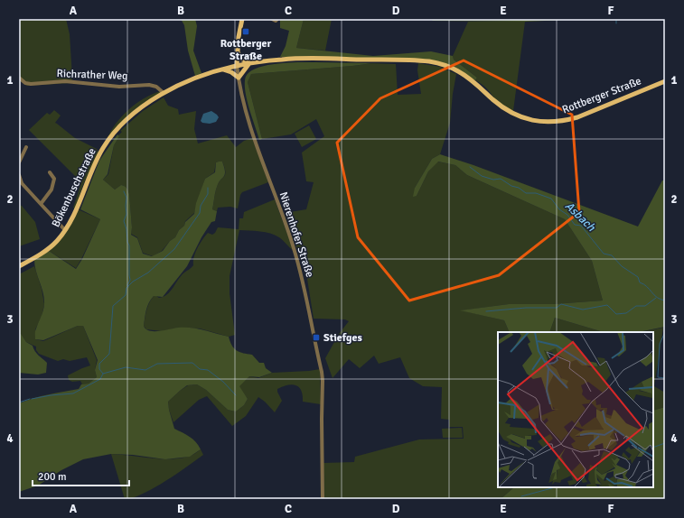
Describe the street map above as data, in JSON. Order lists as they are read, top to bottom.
{
  "streets": {
    "main road": ["Rottberger Straße", "Bökenbuschstraße"],
    "street": ["Richrather Weg", "Nierenhofer Straße"]
  },
  "crossings": [
    ["Richrather Weg", "Bökenbuschstraße"],
    ["Rottberger Straße", "Bökenbuschstraße"],
    ["Rottberger Straße", "Nierenhofer Straße"],
    ["Bökenbuschstraße", "Nierenhofer Straße"]
  ],
  "water": ["Asbach"],
  "places": {
    "transit": ["Rottberger Straße", "Stiefges"]
  },
  "scale_bar": "200 m",
  "grid": {
    "columns": [
      "A",
      "B",
      "C",
      "D",
      "E",
      "F"
    ],
    "rows": [
      "1",
      "2",
      "3",
      "4"
    ]
  }
}
